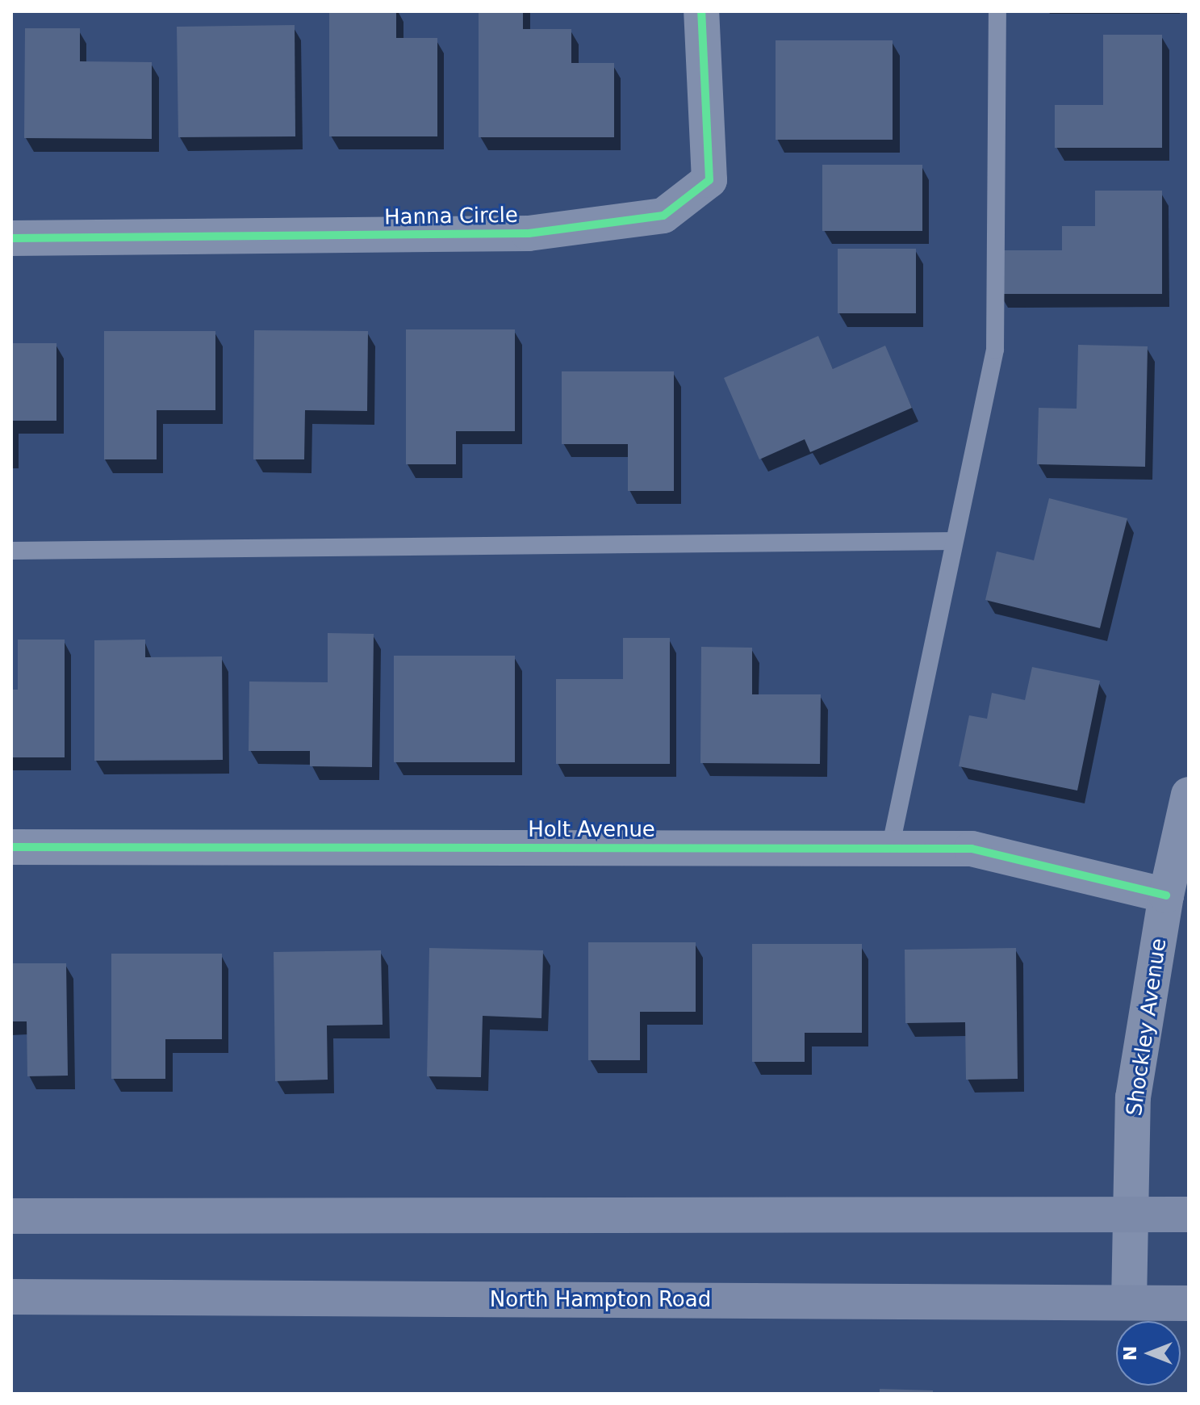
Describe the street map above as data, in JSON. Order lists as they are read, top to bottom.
{
  "streets": {
    "main road": ["North Hampton Road"],
    "street": ["Hanna Circle", "Holt Avenue", "Shockley Avenue"]
  },
  "crossings": [
    ["Holt Avenue", "Shockley Avenue"],
    ["Shockley Avenue", "North Hampton Road"]
  ],
  "north": "left"
}
